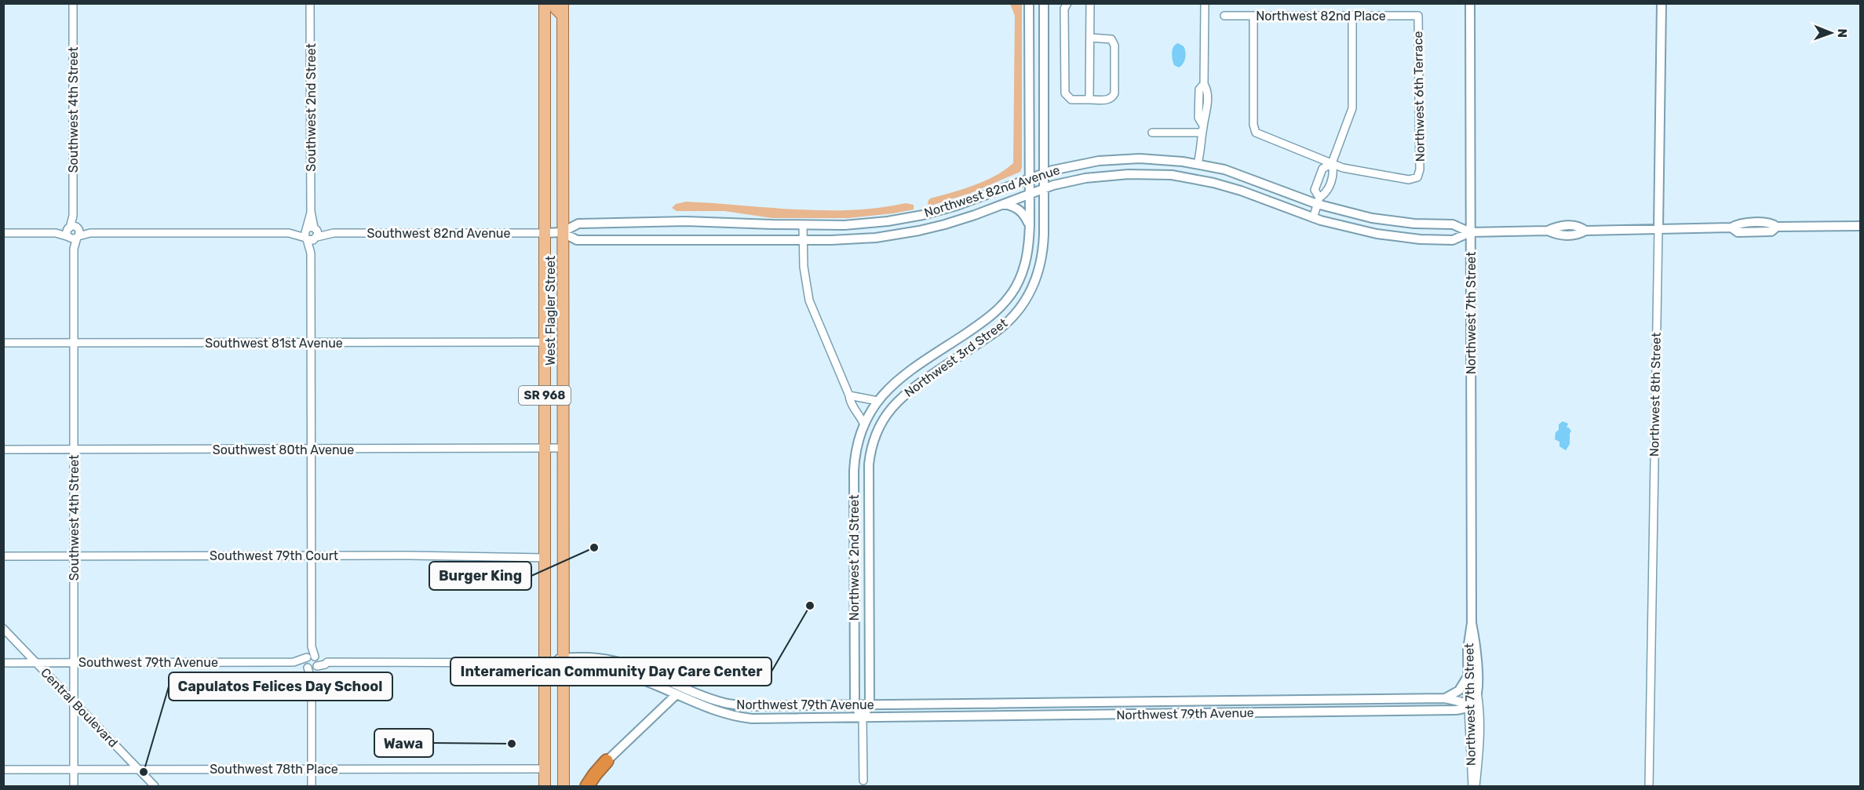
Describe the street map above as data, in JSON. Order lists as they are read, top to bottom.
{
  "streets": {
    "main road": ["West Flagler Street", "SR 968"],
    "street": [
      "Northwest 82nd Place",
      "Northwest 6th Terrace",
      "Southwest 2nd Street",
      "Southwest 4th Street",
      "Northwest 82nd Avenue",
      "Southwest 82nd Avenue",
      "Northwest 7th Street",
      "Southwest 81st Avenue",
      "Northwest 3rd Street",
      "Northwest 8th Street",
      "Southwest 80th Avenue",
      "Southwest 79th Court",
      "Northwest 2nd Street",
      "Southwest 79th Avenue",
      "Northwest 79th Avenue",
      "Central Boulevard",
      "Southwest 78th Place"
    ]
  },
  "crossings": [
    ["Northwest 82nd Place", "Northwest 6th Terrace"],
    ["Southwest 2nd Street", "Southwest 82nd Avenue"],
    ["Southwest 4th Street", "Southwest 82nd Avenue"],
    ["Southwest 4th Street", "Southwest 81st Avenue"],
    ["Southwest 4th Street", "Southwest 80th Avenue"],
    ["Southwest 4th Street", "Southwest 79th Court"],
    ["Southwest 4th Street", "Southwest 79th Avenue"],
    ["Southwest 4th Street", "Central Boulevard"],
    ["Southwest 4th Street", "Southwest 78th Place"],
    ["Northwest 82nd Avenue", "Southwest 82nd Avenue"],
    ["Northwest 82nd Avenue", "West Flagler Street"],
    ["Northwest 82nd Avenue", "Northwest 7th Street"],
    ["Northwest 82nd Avenue", "Northwest 3rd Street"],
    ["Northwest 82nd Avenue", "Northwest 8th Street"],
    ["Southwest 82nd Avenue", "West Flagler Street"],
    ["West Flagler Street", "Southwest 81st Avenue"],
    ["West Flagler Street", "Southwest 80th Avenue"],
    ["West Flagler Street", "Southwest 79th Court"],
    ["West Flagler Street", "Southwest 79th Avenue"],
    ["West Flagler Street", "Northwest 79th Avenue"],
    ["West Flagler Street", "Southwest 78th Place"],
    ["Northwest 7th Street", "Northwest 79th Avenue"],
    ["Northwest 3rd Street", "Northwest 2nd Street"],
    ["Northwest 2nd Street", "Northwest 79th Avenue"],
    ["Southwest 79th Avenue", "Northwest 79th Avenue"],
    ["Southwest 79th Avenue", "Central Boulevard"],
    ["Central Boulevard", "Southwest 78th Place"]
  ],
  "places": [
    "Burger King",
    "Interamerican Community Day Care Center",
    "Wawa",
    "Capulatos Felices Day School"
  ],
  "north": "right"
}
